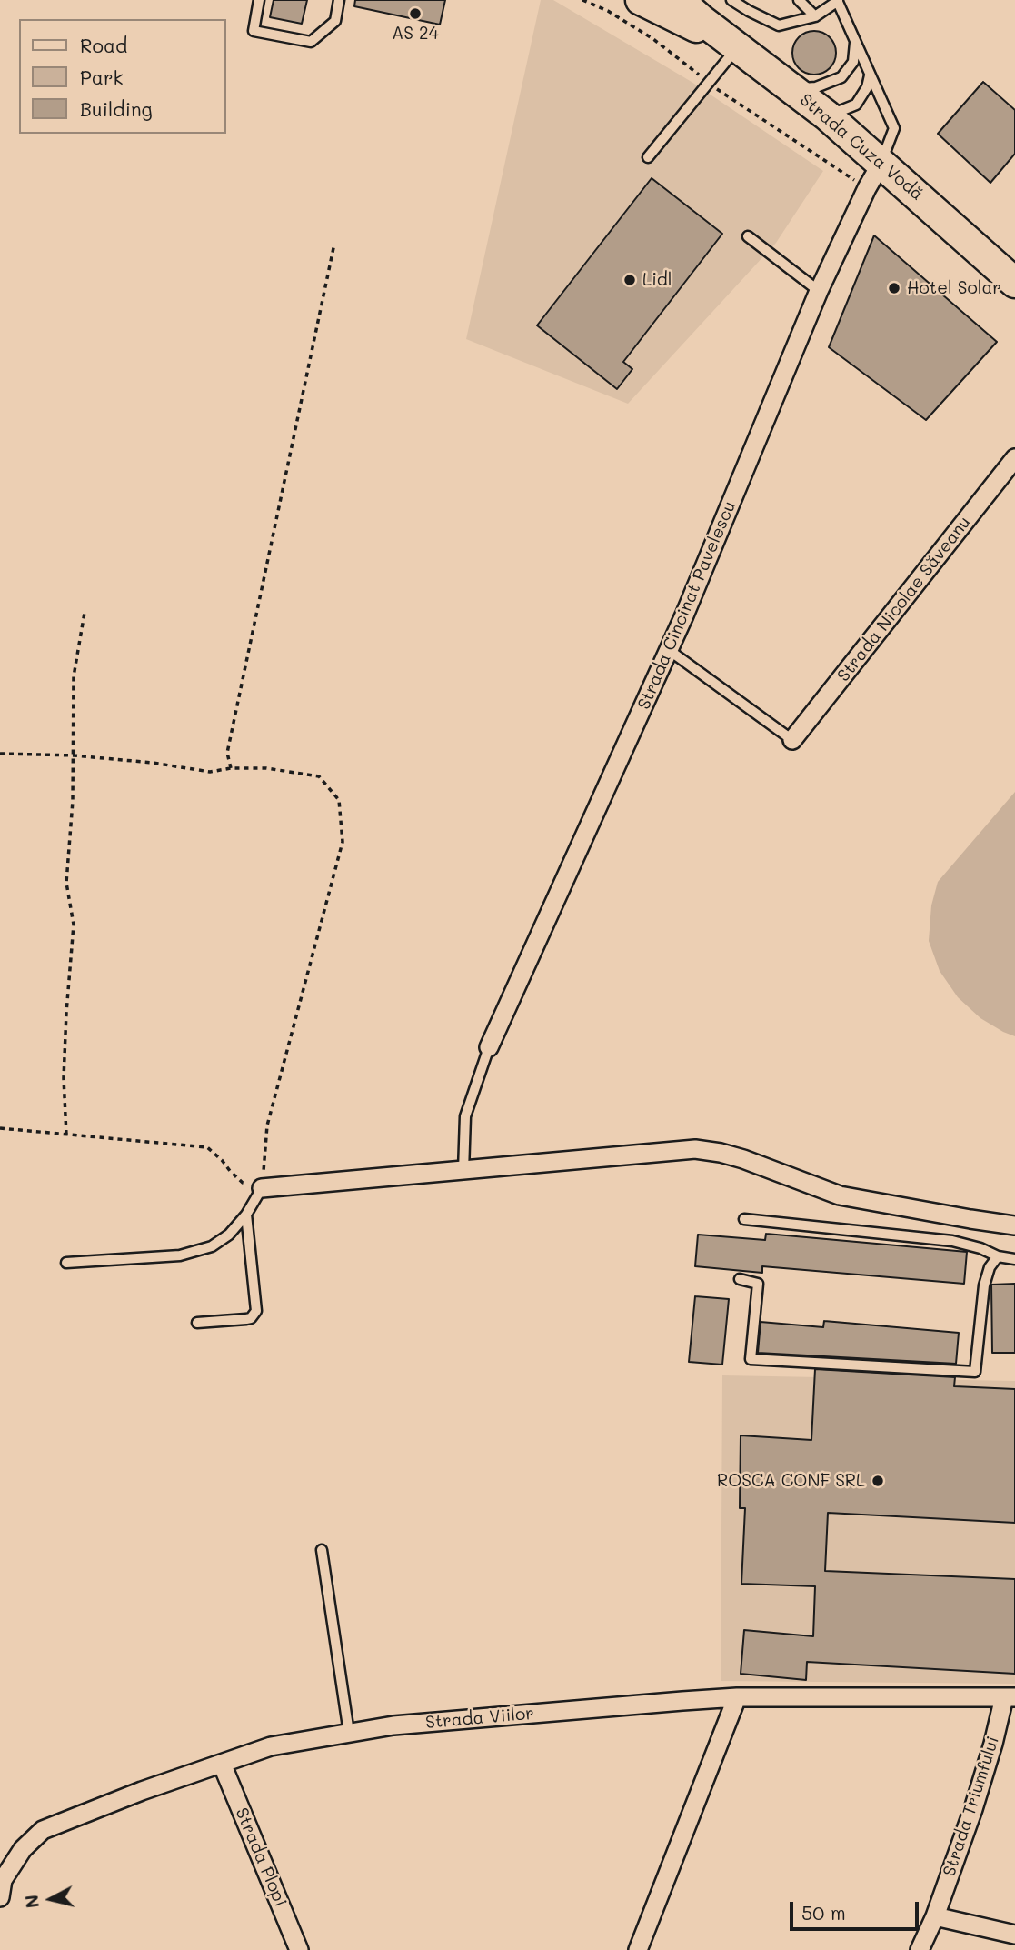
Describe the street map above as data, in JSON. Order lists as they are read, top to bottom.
{
  "streets": {
    "main road": ["Strada Cuza Vodă"],
    "street": [
      "Strada Nicolae Săveanu",
      "Strada Cincinat Pavelescu",
      "Strada Viilor",
      "Strada Triumfului",
      "Strada Plopi"
    ]
  },
  "crossings": [
    ["Strada Cuza Vodă", "Strada Cincinat Pavelescu"],
    ["Strada Viilor", "Strada Triumfului"],
    ["Strada Viilor", "Strada Plopi"]
  ],
  "places": [
    "AS 24",
    "Lidl",
    "Hotel Solar",
    "ROSCA CONF SRL"
  ],
  "legend": ["Road", "Park", "Building"],
  "scale_bar": "50 m",
  "north": "left"
}
